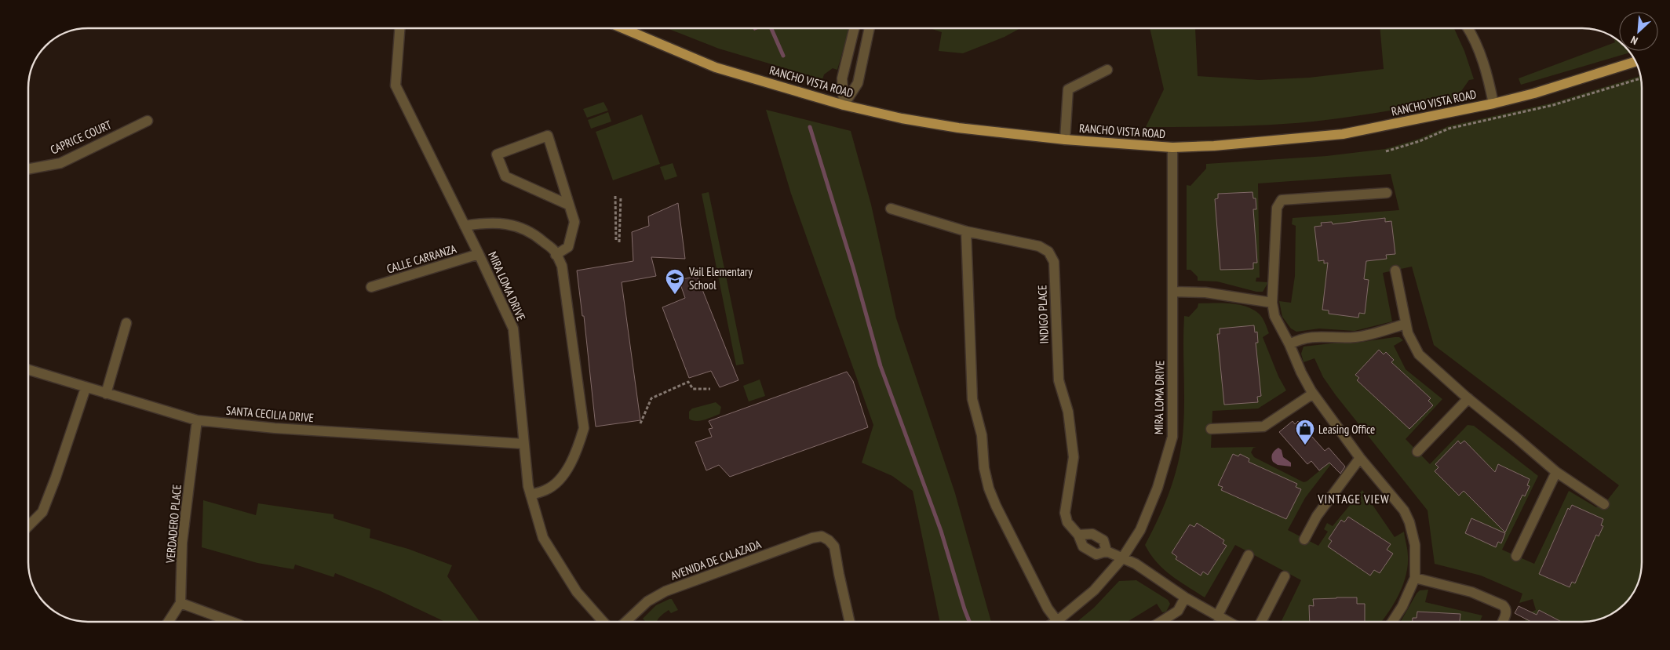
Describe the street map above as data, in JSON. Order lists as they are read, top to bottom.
{
  "streets": {
    "main road": ["RANCHO VISTA ROAD"],
    "street": [
      "CAPRICE COURT",
      "CALLE CARRANZA",
      "MIRA LOMA DRIVE",
      "INDIGO PLACE",
      "SANTA CECILIA DRIVE",
      "VERDADERO PLACE",
      "AVENIDA DE CALAZADA"
    ]
  },
  "crossings": [
    ["RANCHO VISTA ROAD", "MIRA LOMA DRIVE"],
    ["CALLE CARRANZA", "MIRA LOMA DRIVE"],
    ["MIRA LOMA DRIVE", "INDIGO PLACE"],
    ["MIRA LOMA DRIVE", "SANTA CECILIA DRIVE"],
    ["SANTA CECILIA DRIVE", "VERDADERO PLACE"]
  ],
  "districts": ["VINTAGE VIEW"],
  "places": {
    "school or university": ["Vail Elementary School"],
    "shop": ["Leasing Office"]
  },
  "north": "bottom left"
}
